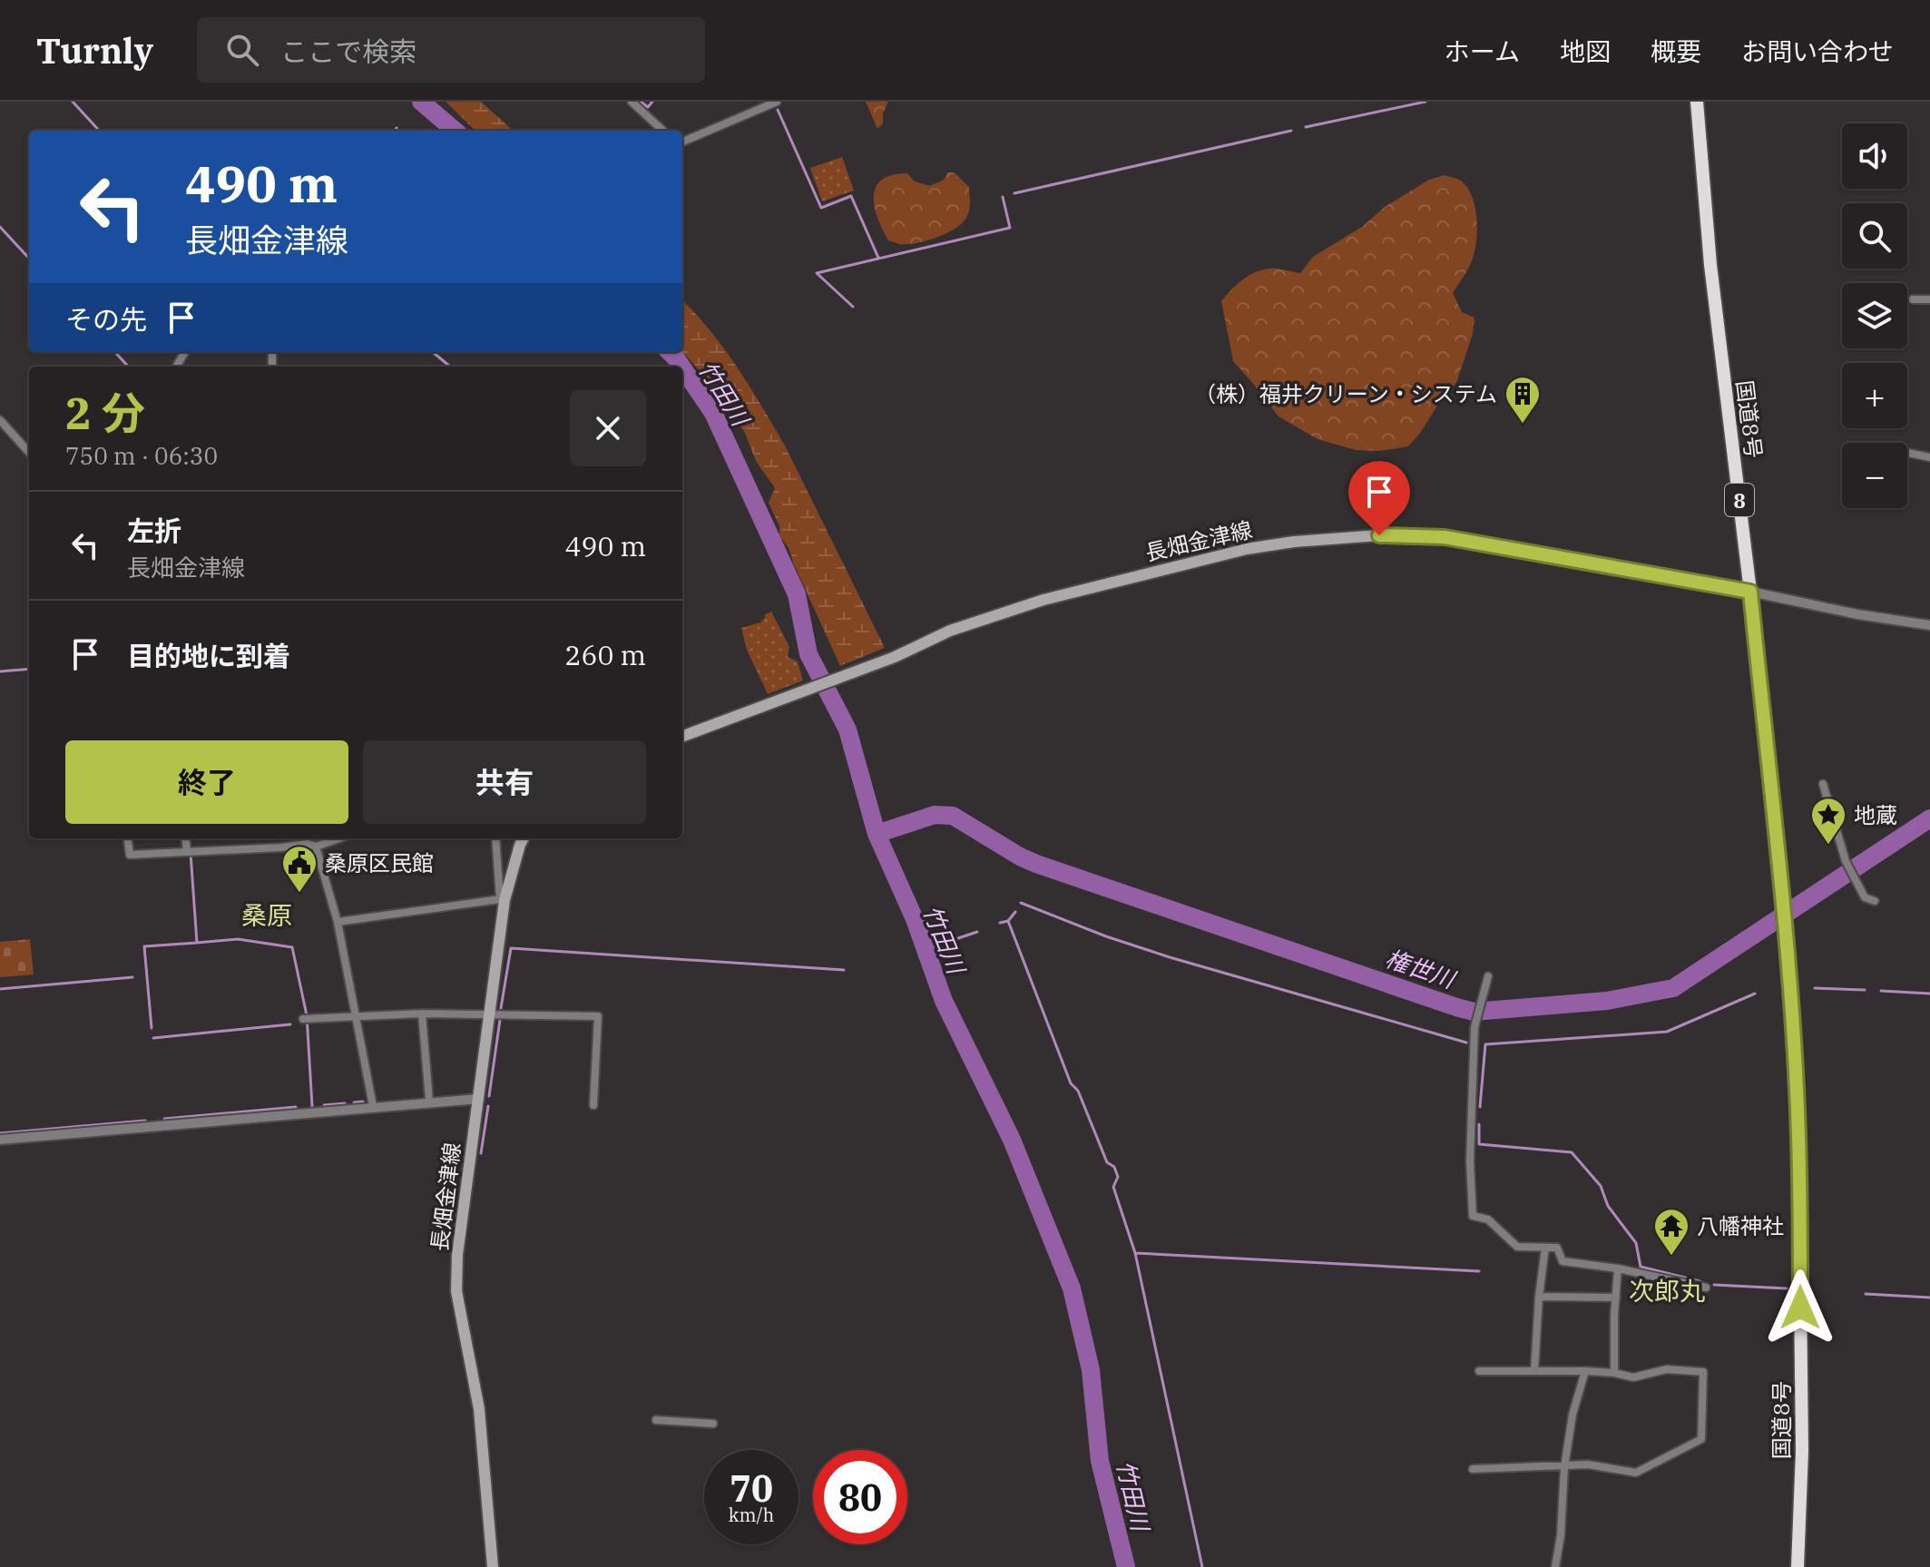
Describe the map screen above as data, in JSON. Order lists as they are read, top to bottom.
{
  "streets": {
    "highway": ["国道8号", "8"],
    "main road": ["長畑金津線"]
  },
  "crossings": [
    ["国道8号", "長畑金津線"]
  ],
  "districts": ["桑原", "次郎丸"],
  "water": ["竹田川", "権世川"],
  "places": {
    "building": ["（株）福井クリーン・システム"],
    "place": ["地蔵"],
    "public building": ["桑原区民館"],
    "temple": ["八幡神社"]
  },
  "page": {
    "header": "Turnly",
    "search": "ここで検索",
    "nav": [
      "ホーム",
      "地図",
      "概要",
      "お問い合わせ"
    ],
    "map_buttons": ["+", "−"],
    "turn": ["490 m", "長畑金津線"],
    "then": "その先",
    "heading": ["2 分", "750 m · 06:30"],
    "list": [
      {
        "name": "左折",
        "note": "長畑金津線",
        "value": "490 m"
      },
      {
        "name": "目的地に到着",
        "value": "260 m"
      }
    ],
    "buttons": ["終了", "共有"],
    "speed": "70 km/h",
    "limit": "80"
  }
}
